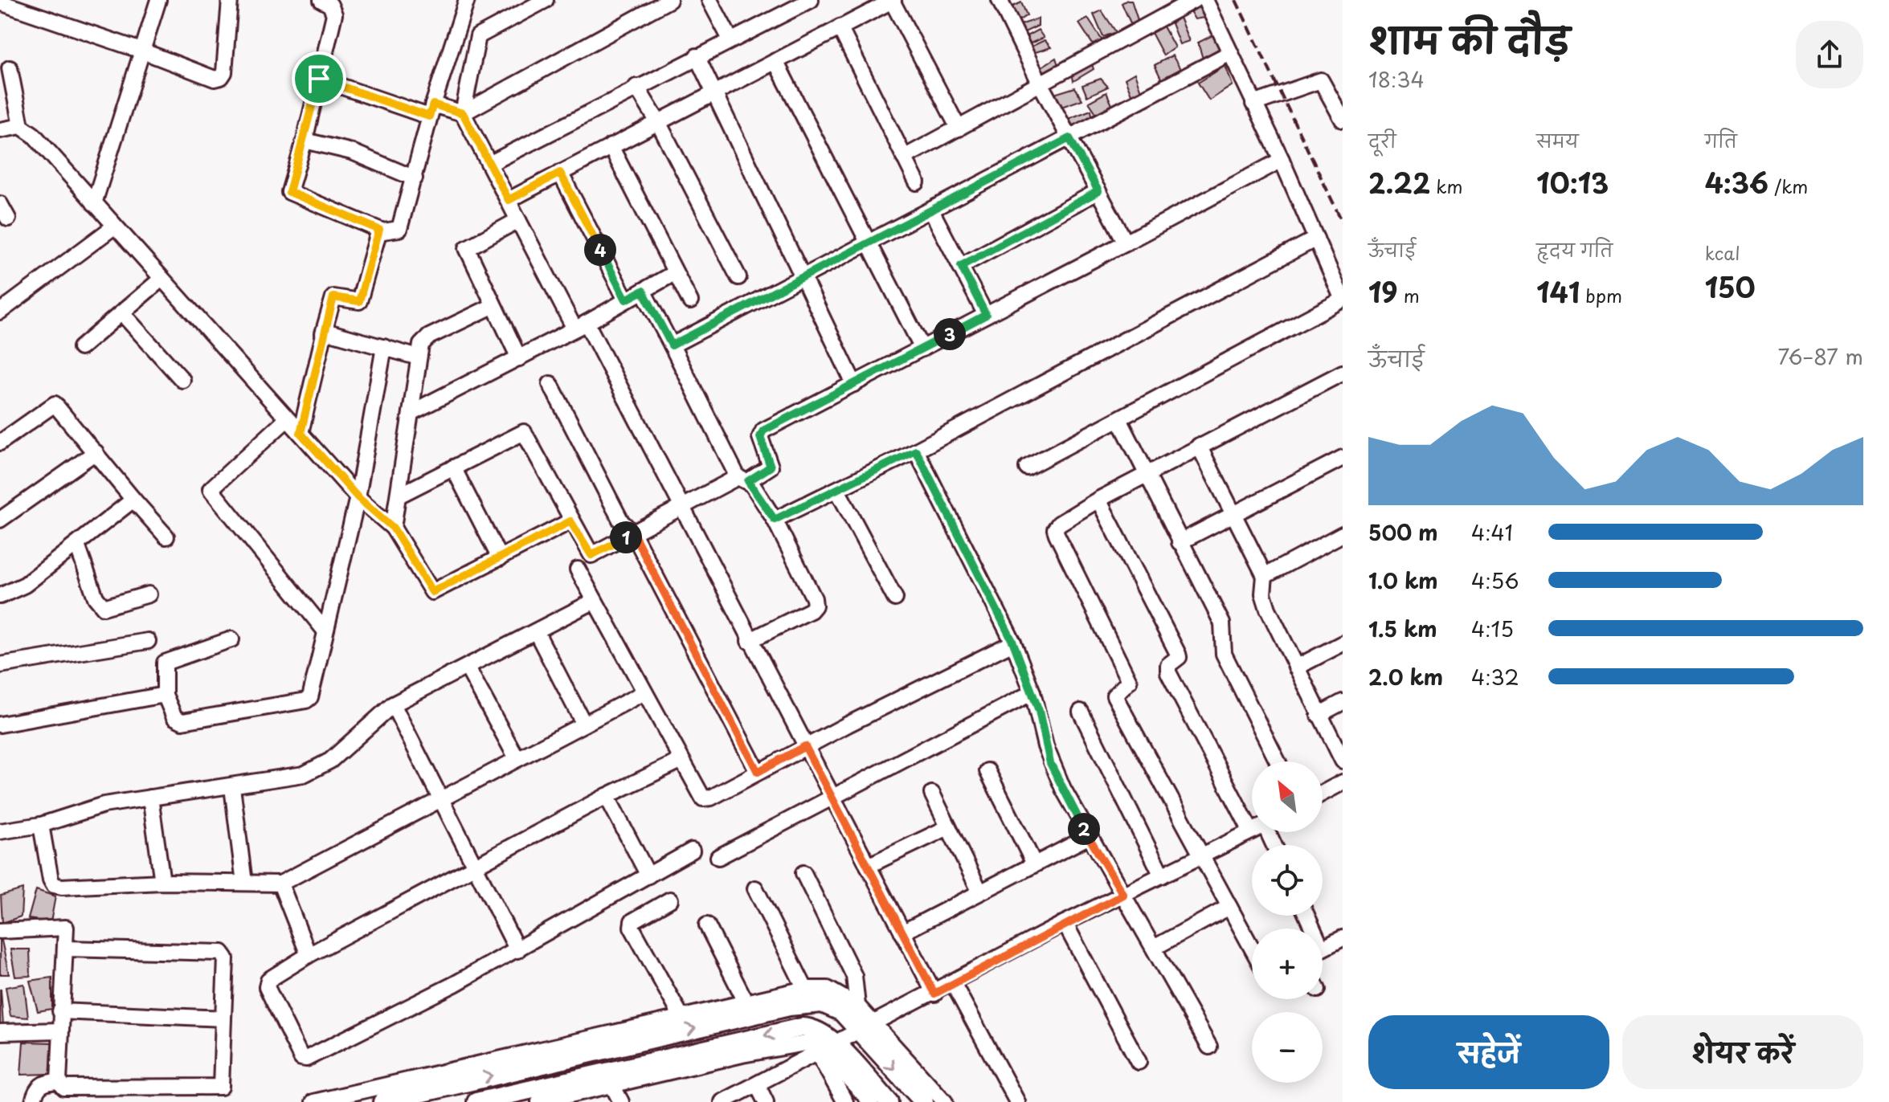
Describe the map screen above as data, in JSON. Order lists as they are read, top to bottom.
{
  "north": "top left",
  "page": {
    "heading": ["शाम की दौड़", "18:34"],
    "stats": [
      ["दूरी", "2.22 km"],
      ["समय", "10:13"],
      ["गति", "4:36 /km"],
      ["ऊँचाई", "19 m"],
      ["हृदय गति", "141 bpm"],
      ["kcal", "150"]
    ],
    "pins": [
      "4",
      "3",
      "1",
      "2"
    ],
    "chart": ["ऊँचाई", "76–87 m"],
    "list": [
      {
        "name": "500 m",
        "note": "4:41"
      },
      {
        "name": "1.0 km",
        "note": "4:56"
      },
      {
        "name": "1.5 km",
        "note": "4:15"
      },
      {
        "name": "2.0 km",
        "note": "4:32"
      }
    ],
    "map_buttons": ["+", "−"],
    "buttons": ["सहेजें", "शेयर करें"]
  }
}
